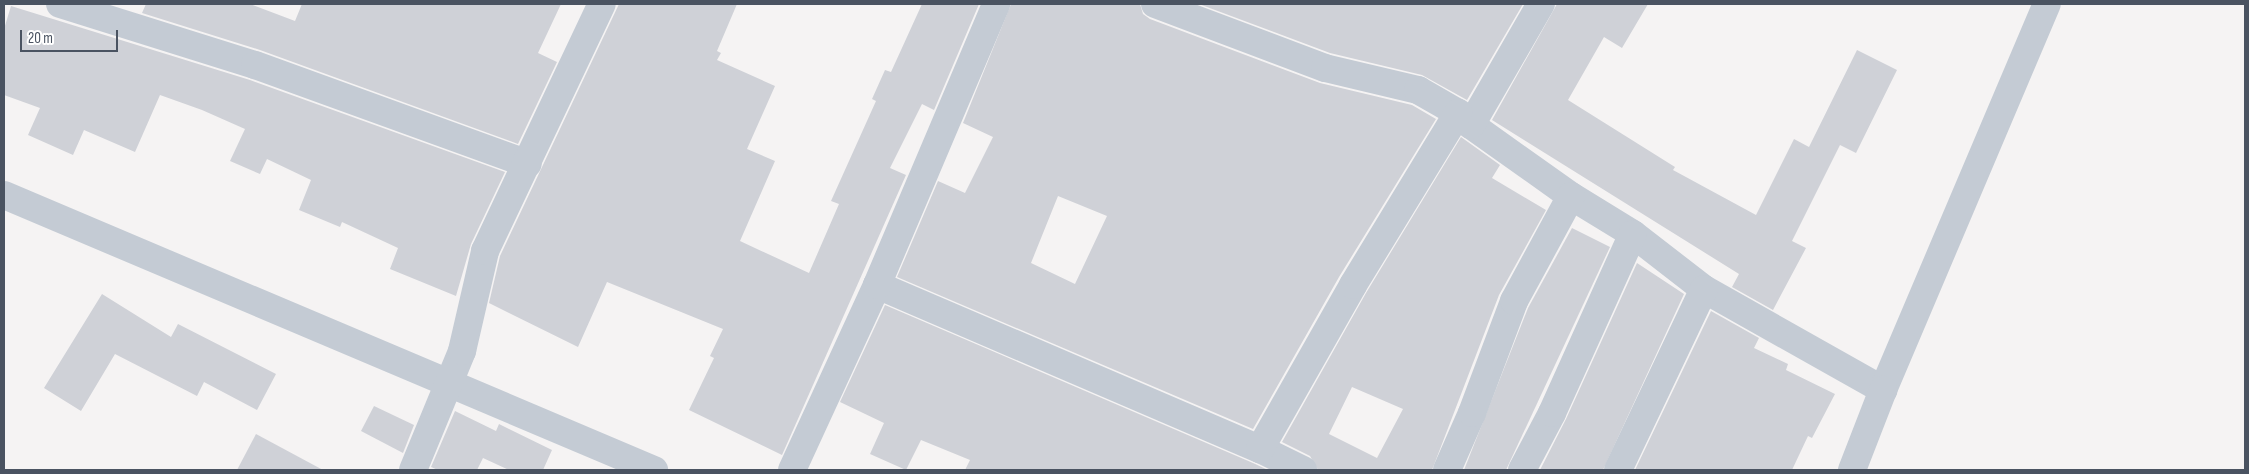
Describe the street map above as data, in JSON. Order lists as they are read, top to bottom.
{
  "scale_bar": "20 m"
}
